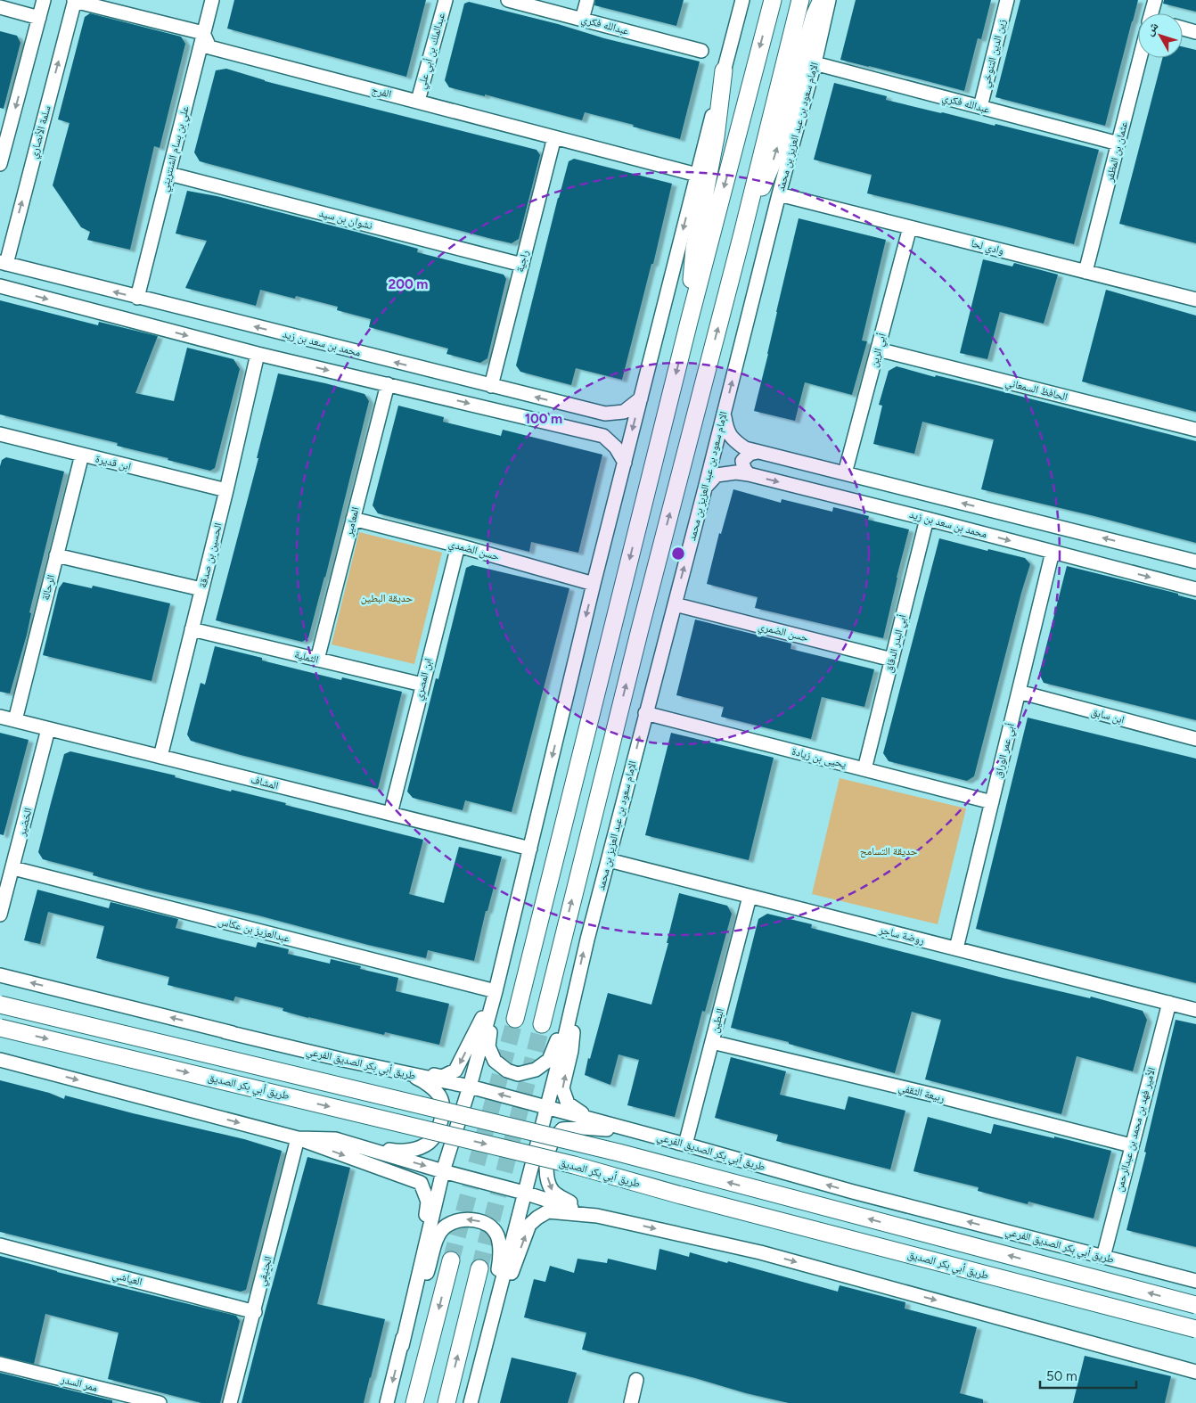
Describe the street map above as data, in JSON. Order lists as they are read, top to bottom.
{
  "streets": {
    "main road": ["طريق أبي بكر الصديق"],
    "street": [
      "عبدالله فكري",
      "عبدالملك بن أبي علي",
      "زين الدين التنوخي",
      "الفرج",
      "الإمام سعود بن عبد العزيز بن محمد",
      "سلمة الأنصاري",
      "علي بن بسام الشنتريني",
      "عثمان بن المظفر",
      "نشوان بن سيد",
      "وادي لحا",
      "راجية",
      "محمد بن سعد بن زيد",
      "أبي الرين",
      "الحافظ السمعاني",
      "ابن قديرة",
      "المعامير",
      "حسن الضمدي",
      "الحسين بن صدقة",
      "الرحالة",
      "حسن الضمري",
      "أبي البدر الدقاق",
      "الثملية",
      "ابن المصري",
      "ابن سابق",
      "أبي عمر الوراق",
      "يحيى بن زيادة",
      "المشاف",
      "الخضير",
      "عبدالعزيز بن عكاس",
      "روضة ساجر",
      "البطين",
      "طريق أبي بكر الصديق الفرعي",
      "ربيعة الثقفي",
      "الأمير فهد بن محمد بن عبدالرحمن",
      "الجنيفي",
      "العياشي",
      "ممر السدر"
    ]
  },
  "crossings": [
    ["عبدالله فكري", "زين الدين التنوخي"],
    ["عبدالله فكري", "الإمام سعود بن عبد العزيز بن محمد"],
    ["عبدالله فكري", "عثمان بن المظفر"],
    ["عبدالملك بن أبي علي", "الفرج"],
    ["الفرج", "علي بن بسام الشنتريني"],
    ["الفرج", "راجية"],
    ["الإمام سعود بن عبد العزيز بن محمد", "وادي لحا"],
    ["الإمام سعود بن عبد العزيز بن محمد", "محمد بن سعد بن زيد"],
    ["الإمام سعود بن عبد العزيز بن محمد", "حسن الضمري"],
    ["الإمام سعود بن عبد العزيز بن محمد", "يحيى بن زيادة"],
    ["الإمام سعود بن عبد العزيز بن محمد", "روضة ساجر"],
    ["الإمام سعود بن عبد العزيز بن محمد", "طريق أبي بكر الصديق الفرعي"],
    ["سلمة الأنصاري", "محمد بن سعد بن زيد"],
    ["علي بن بسام الشنتريني", "نشوان بن سيد"],
    ["علي بن بسام الشنتريني", "محمد بن سعد بن زيد"],
    ["عثمان بن المظفر", "وادي لحا"],
    ["نشوان بن سيد", "راجية"],
    ["وادي لحا", "أبي الرين"],
    ["راجية", "محمد بن سعد بن زيد"],
    ["محمد بن سعد بن زيد", "أبي البدر الدقاق"],
    ["محمد بن سعد بن زيد", "أبي عمر الوراق"],
    ["أبي الرين", "الحافظ السمعاني"],
    ["ابن قديرة", "الحسين بن صدقة"],
    ["ابن قديرة", "الرحالة"],
    ["المعامير", "حسن الضمدي"],
    ["المعامير", "الثملية"],
    ["حسن الضمدي", "ابن المصري"],
    ["الحسين بن صدقة", "الثملية"],
    ["الحسين بن صدقة", "المشاف"],
    ["الرحالة", "المشاف"],
    ["حسن الضمري", "أبي البدر الدقاق"],
    ["أبي البدر الدقاق", "يحيى بن زيادة"],
    ["الثملية", "ابن المصري"],
    ["ابن المصري", "المشاف"],
    ["ابن سابق", "أبي عمر الوراق"],
    ["أبي عمر الوراق", "يحيى بن زيادة"],
    ["أبي عمر الوراق", "روضة ساجر"],
    ["المشاف", "الخضير"],
    ["الخضير", "عبدالعزيز بن عكاس"],
    ["عبدالعزيز بن عكاس", "طريق أبي بكر الصديق الفرعي"],
    ["روضة ساجر", "البطين"],
    ["روضة ساجر", "الأمير فهد بن محمد بن عبدالرحمن"],
    ["البطين", "طريق أبي بكر الصديق الفرعي"],
    ["البطين", "ربيعة الثقفي"],
    ["طريق أبي بكر الصديق الفرعي", "الأمير فهد بن محمد بن عبدالرحمن"],
    ["ربيعة الثقفي", "الأمير فهد بن محمد بن عبدالرحمن"],
    ["الجنيفي", "العياشي"]
  ],
  "parks": ["حديقة البطين", "حديقة التسامح"],
  "scale_bar": "50 m",
  "north": "top left",
  "rings": ["200 m", "100 m"]
}
